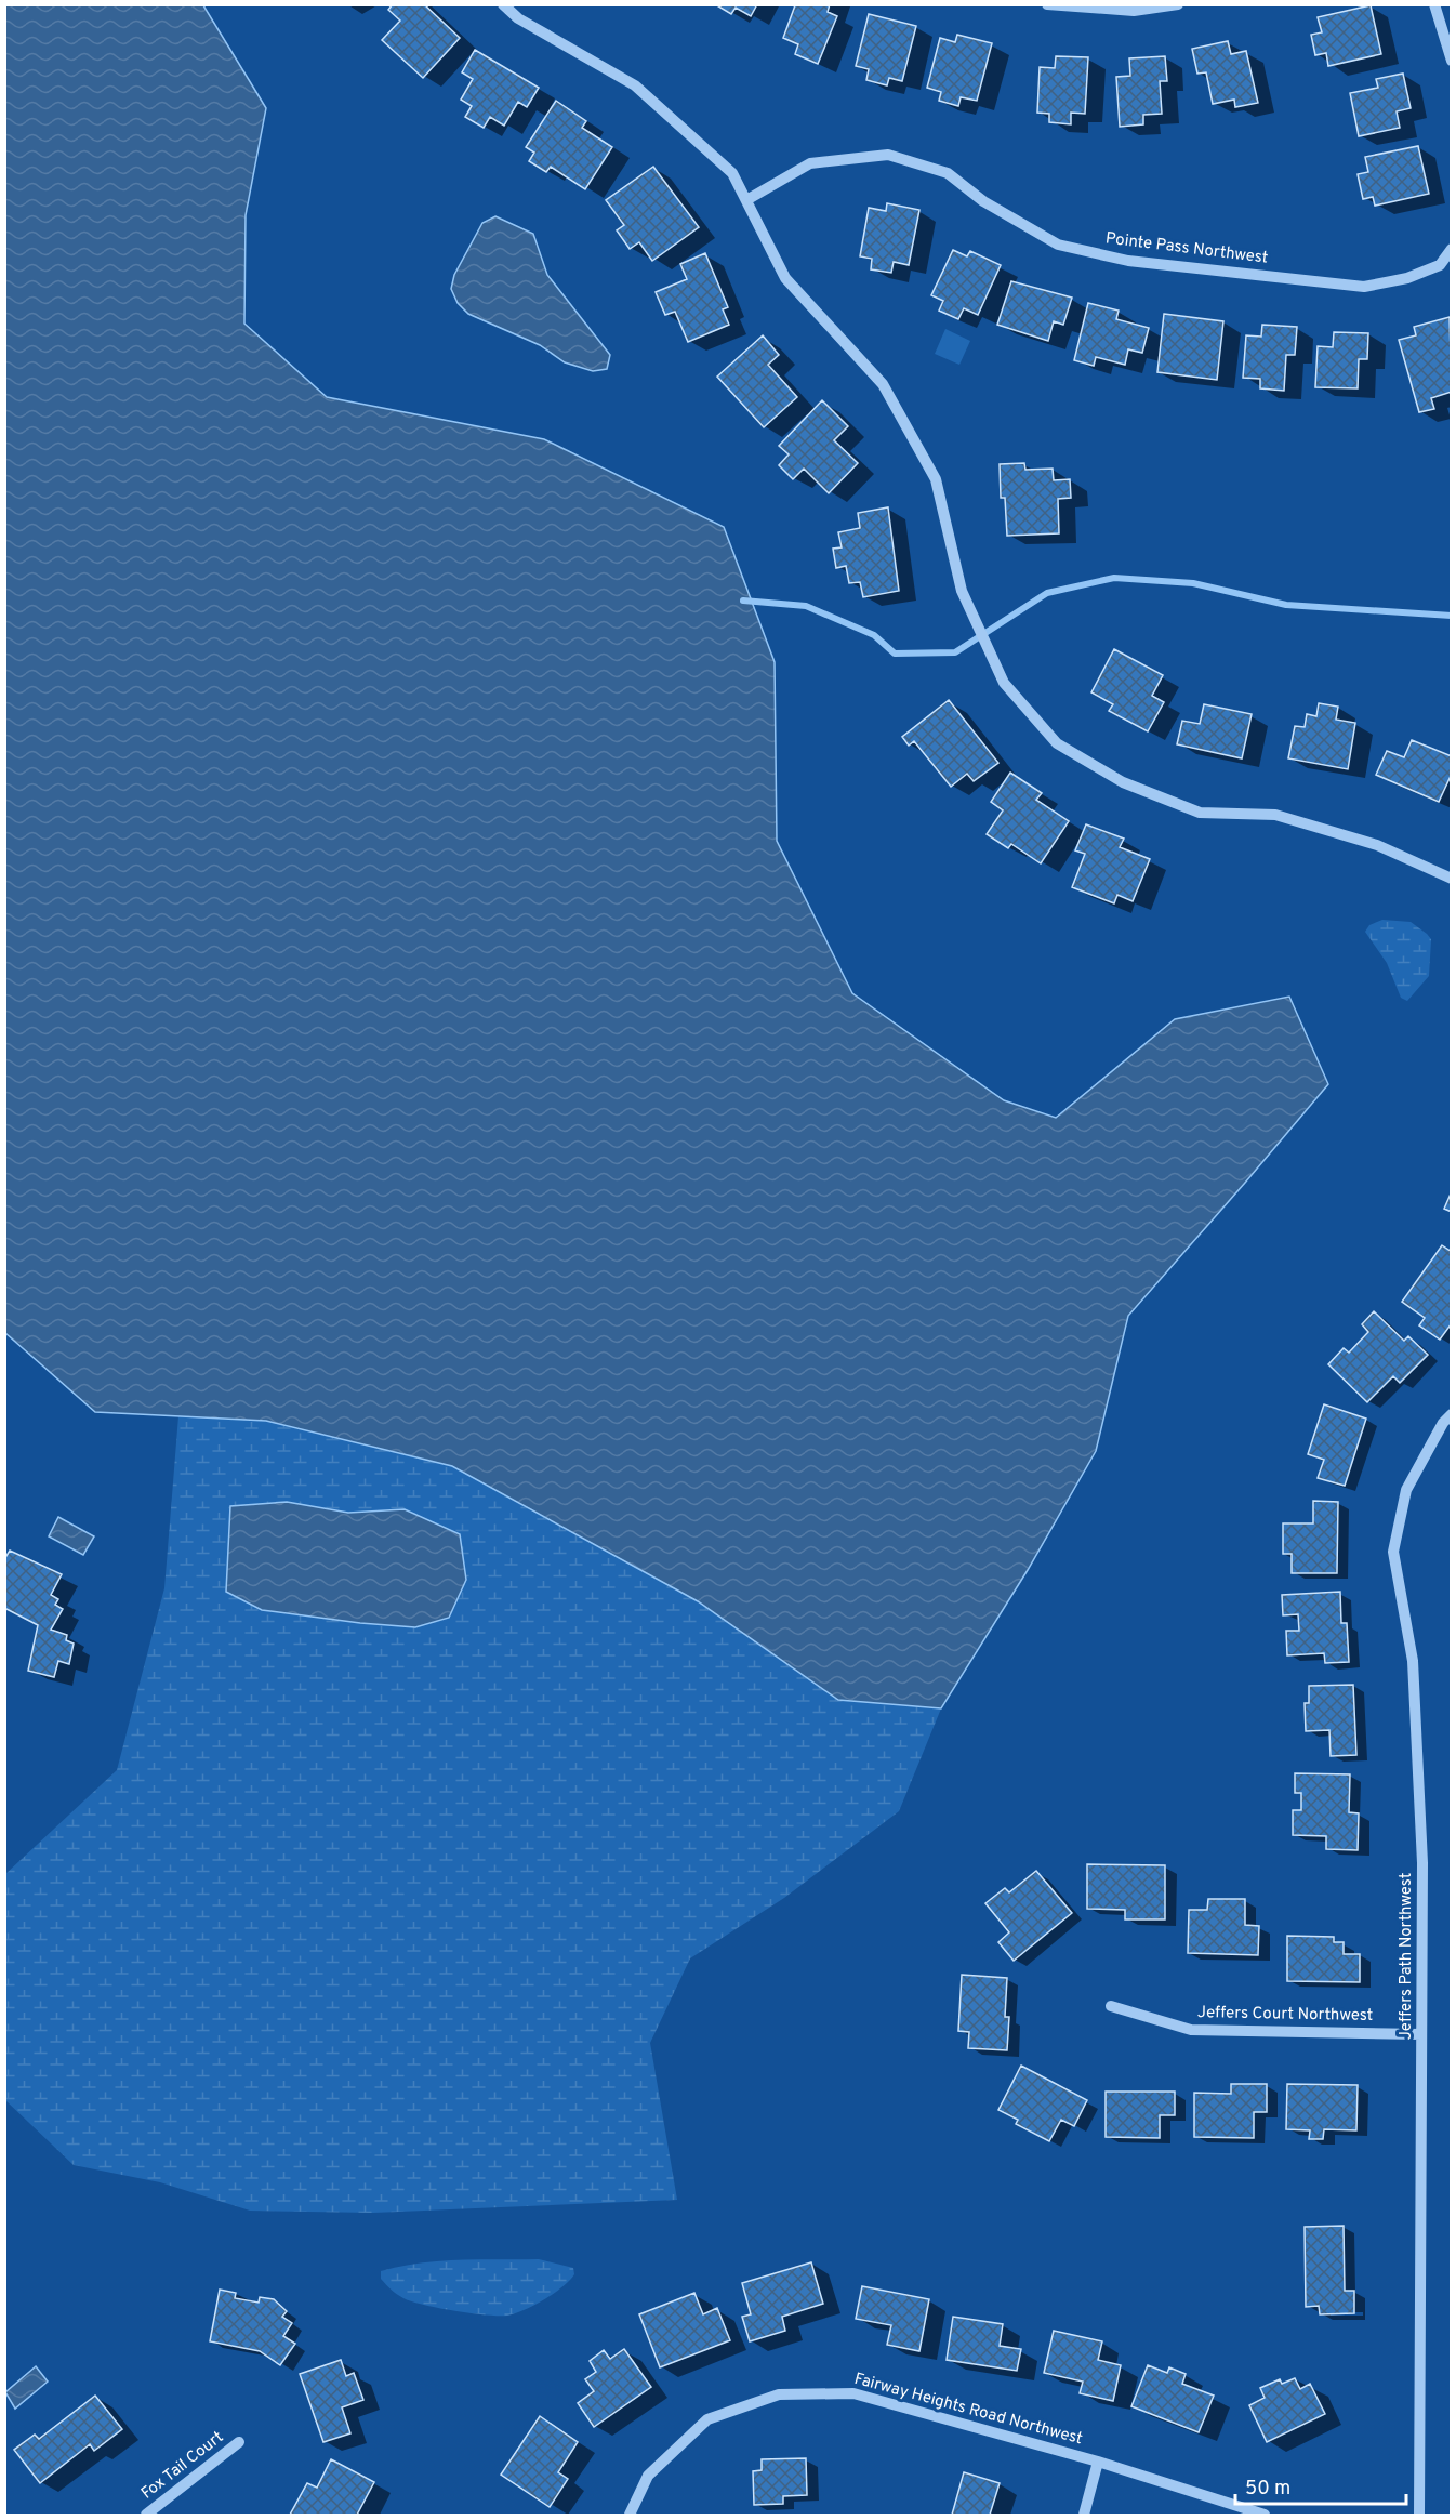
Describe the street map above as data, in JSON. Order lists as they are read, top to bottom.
{
  "streets": {
    "street": [
      "Pointe Pass Northwest",
      "Jeffers Path Northwest",
      "Jeffers Court Northwest",
      "Fairway Heights Road Northwest",
      "Fox Tail Court"
    ]
  },
  "crossings": [
    ["Jeffers Path Northwest", "Jeffers Court Northwest"]
  ],
  "scale_bar": "50 m"
}
